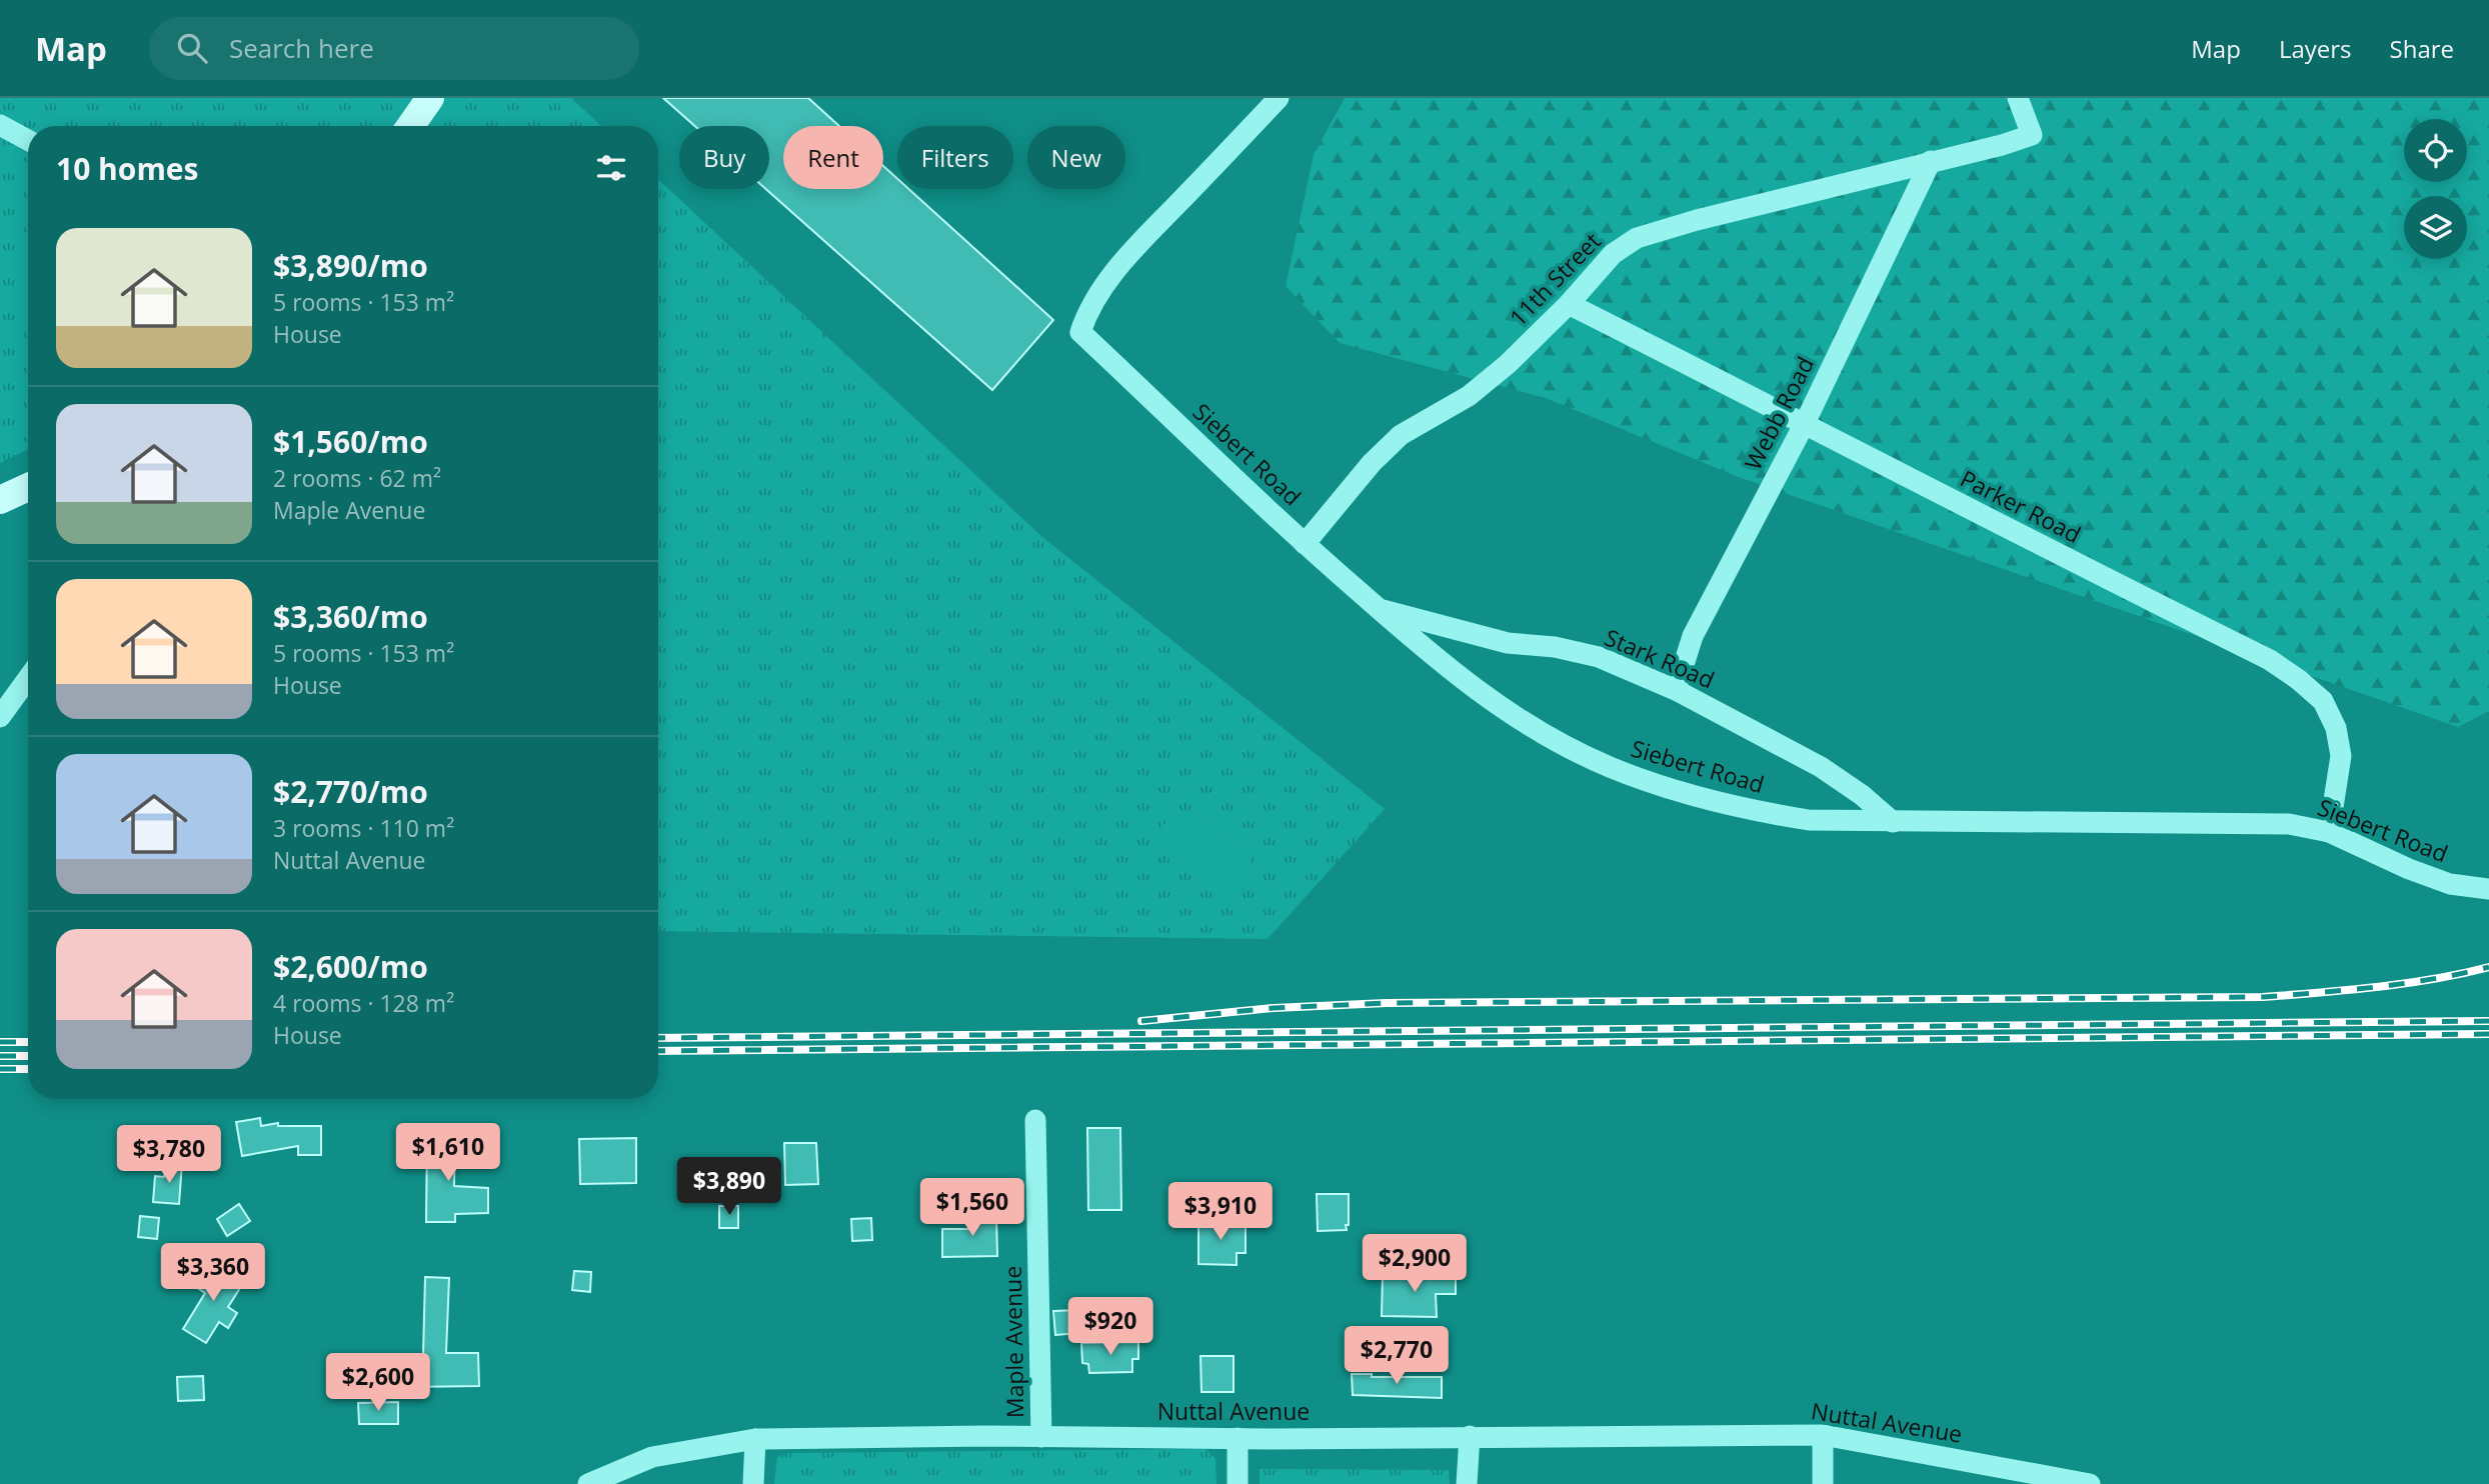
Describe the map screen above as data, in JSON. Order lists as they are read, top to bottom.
{
  "streets": {
    "street": [
      "11th Street",
      "Webb Road",
      "Siebert Road",
      "Parker Road",
      "Stark Road",
      "Maple Avenue",
      "Nuttal Avenue"
    ]
  },
  "crossings": [
    ["11th Street", "Webb Road"],
    ["11th Street", "Siebert Road"],
    ["11th Street", "Parker Road"],
    ["Webb Road", "Parker Road"],
    ["Webb Road", "Stark Road"],
    ["Siebert Road", "Parker Road"],
    ["Siebert Road", "Stark Road"],
    ["Maple Avenue", "Nuttal Avenue"]
  ],
  "page": {
    "header": "Map",
    "search": "Search here",
    "nav": ["Map", "Layers", "Share"],
    "chip": [
      "Buy",
      "Rent",
      "Filters",
      "New"
    ],
    "heading": "10 homes",
    "list": [
      {
        "name": "$3,890/mo",
        "note": "5 rooms · 153 m² · House"
      },
      {
        "name": "$1,560/mo",
        "note": "2 rooms · 62 m² · Maple Avenue"
      },
      {
        "name": "$3,360/mo",
        "note": "5 rooms · 153 m² · House"
      },
      {
        "name": "$2,770/mo",
        "note": "3 rooms · 110 m² · Nuttal Avenue"
      },
      {
        "name": "$2,600/mo",
        "note": "4 rooms · 128 m² · House"
      }
    ],
    "price": [
      "$1,610",
      "$3,780",
      "$3,890",
      "$1,560",
      "$3,910",
      "$2,900",
      "$3,360",
      "$920",
      "$2,770",
      "$2,600"
    ]
  }
}
